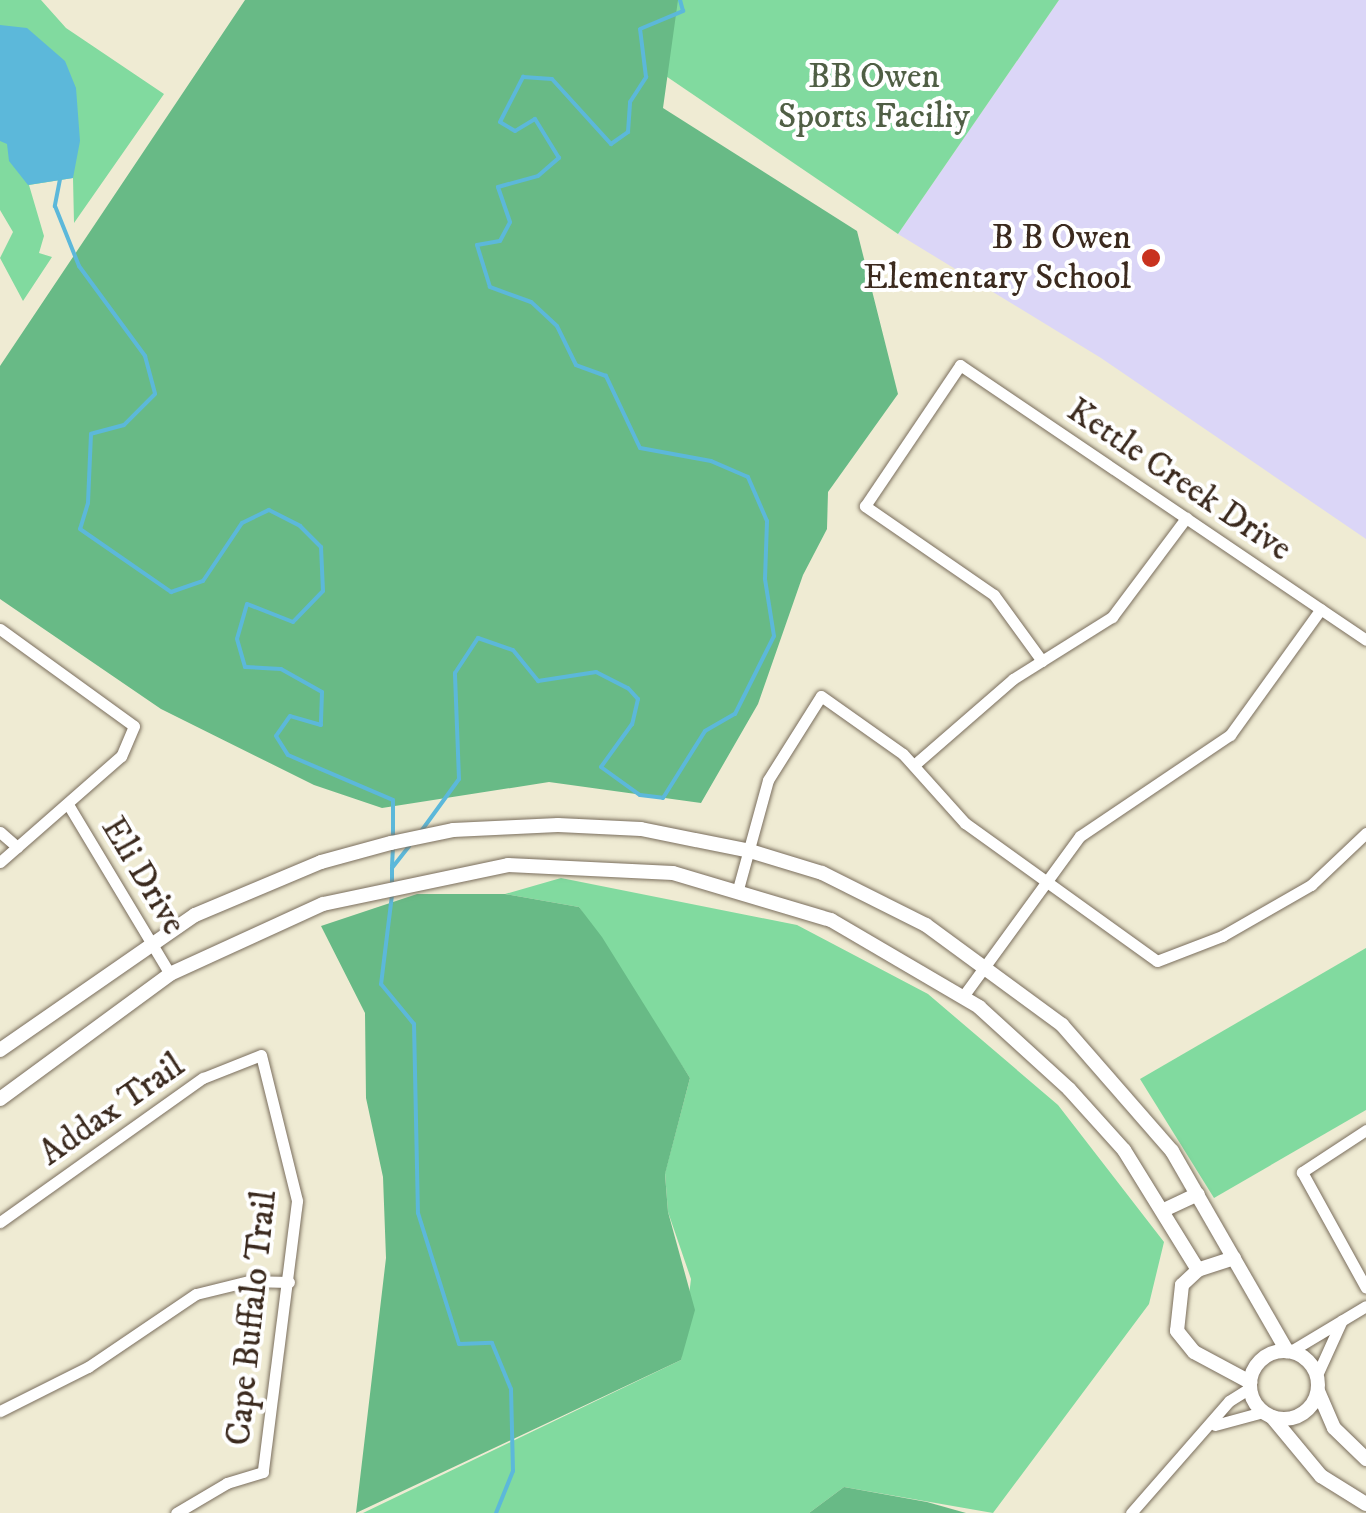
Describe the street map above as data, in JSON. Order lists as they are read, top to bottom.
{
  "streets": {
    "street": [
      "Kettle Creek Drive",
      "Eli Drive",
      "Addax Trail",
      "Cape Buffalo Trail"
    ]
  },
  "crossings": [
    ["Addax Trail", "Cape Buffalo Trail"]
  ],
  "parks": ["BB Owen Sports Faciliy"],
  "places": ["B B Owen Elementary School"]
}
